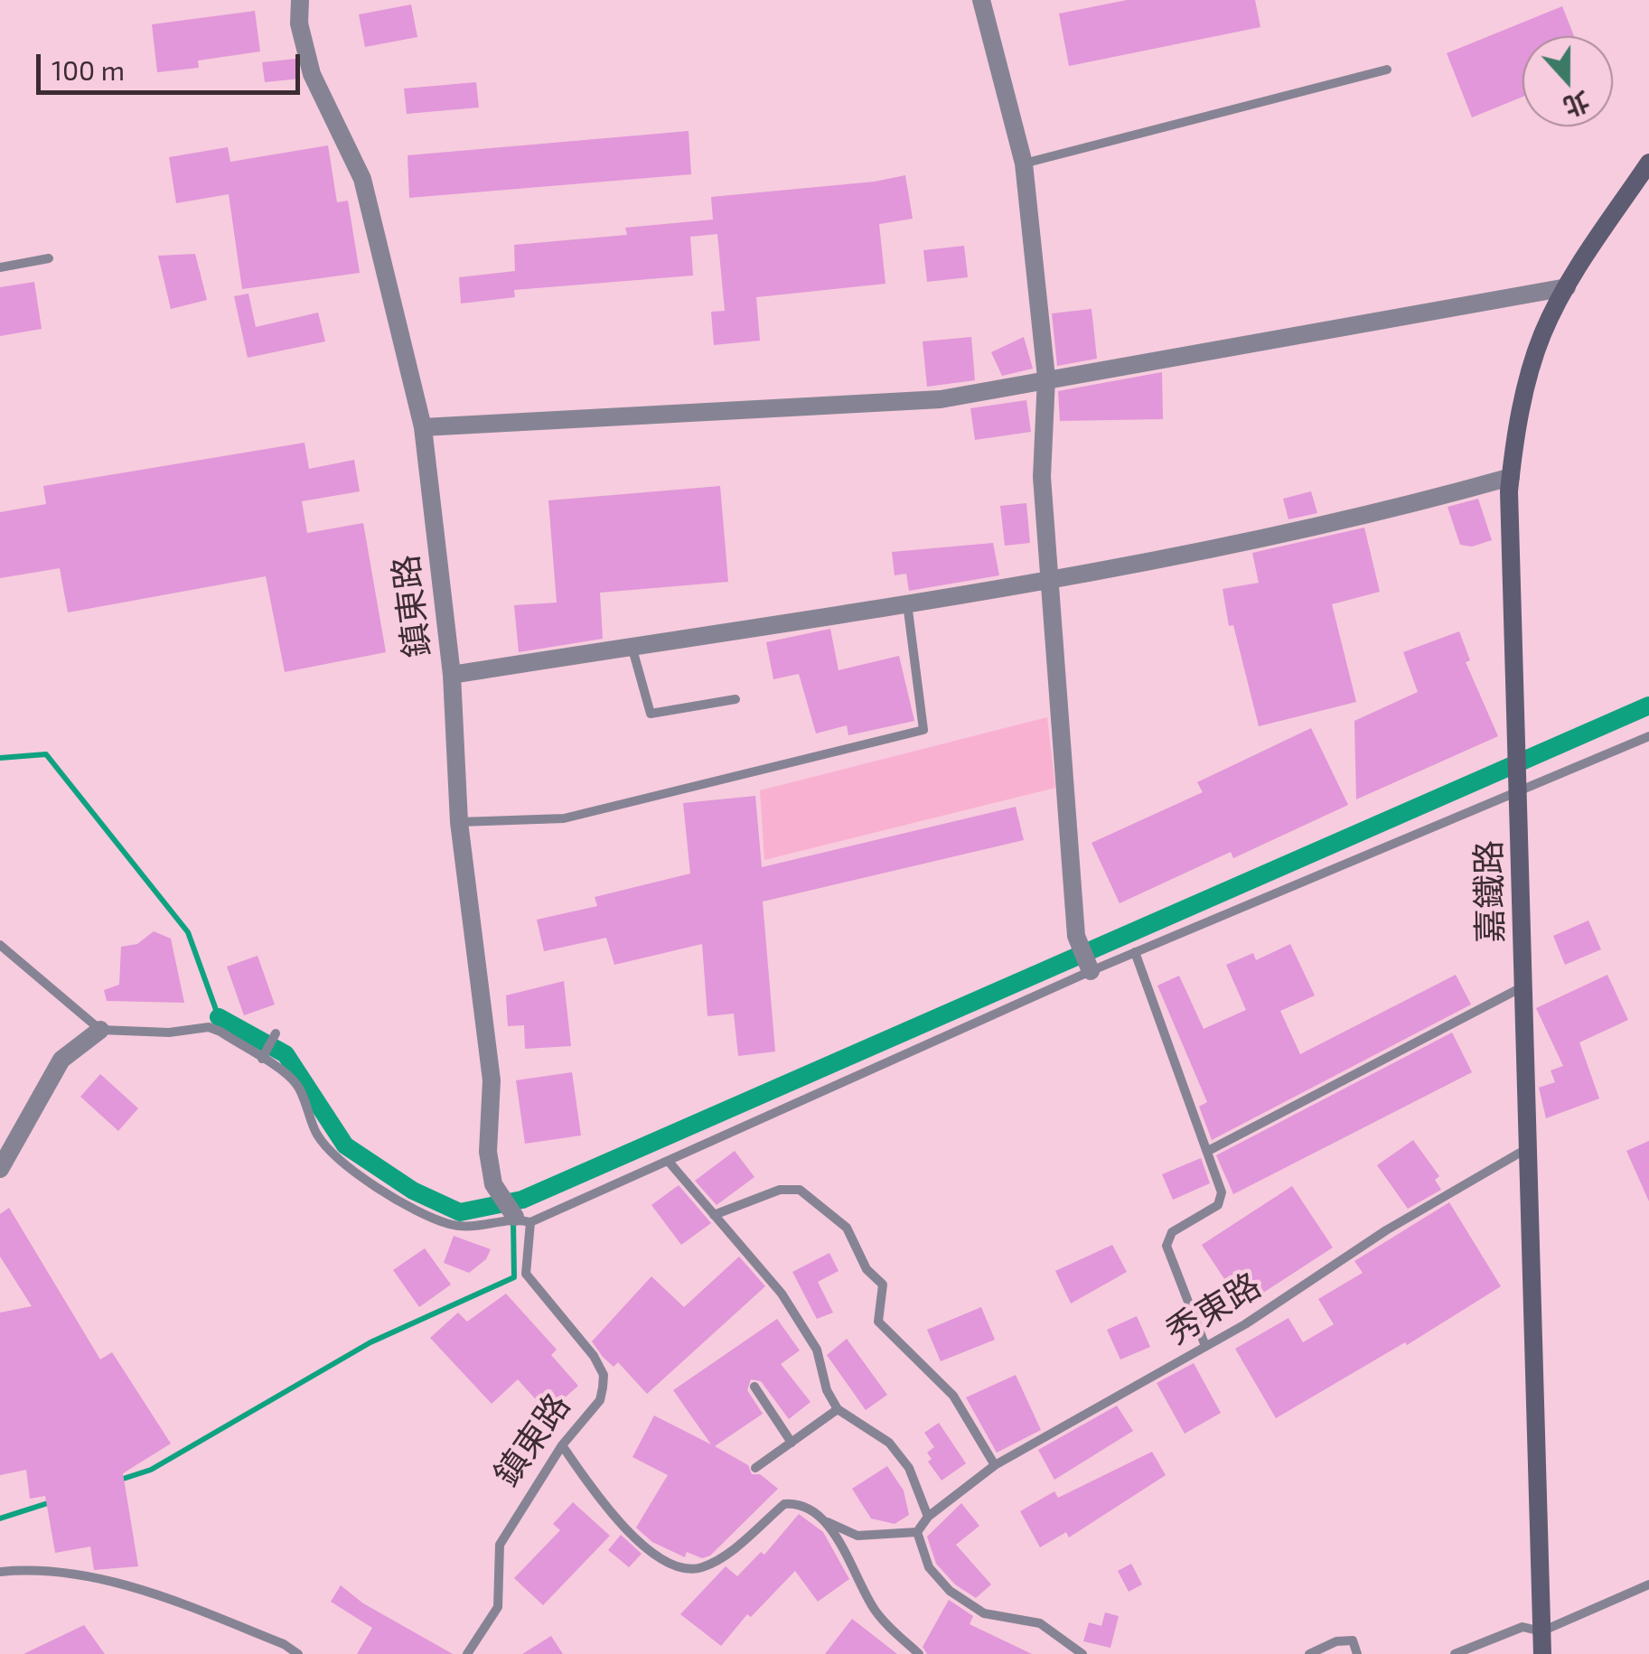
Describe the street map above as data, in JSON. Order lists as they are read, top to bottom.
{
  "streets": {
    "street": ["鎮東路", "嘉鐵路"],
    "lane": ["秀東路"]
  },
  "crossings": [
    ["嘉鐵路", "秀東路"]
  ],
  "scale_bar": "100 m",
  "north": "bottom"
}
